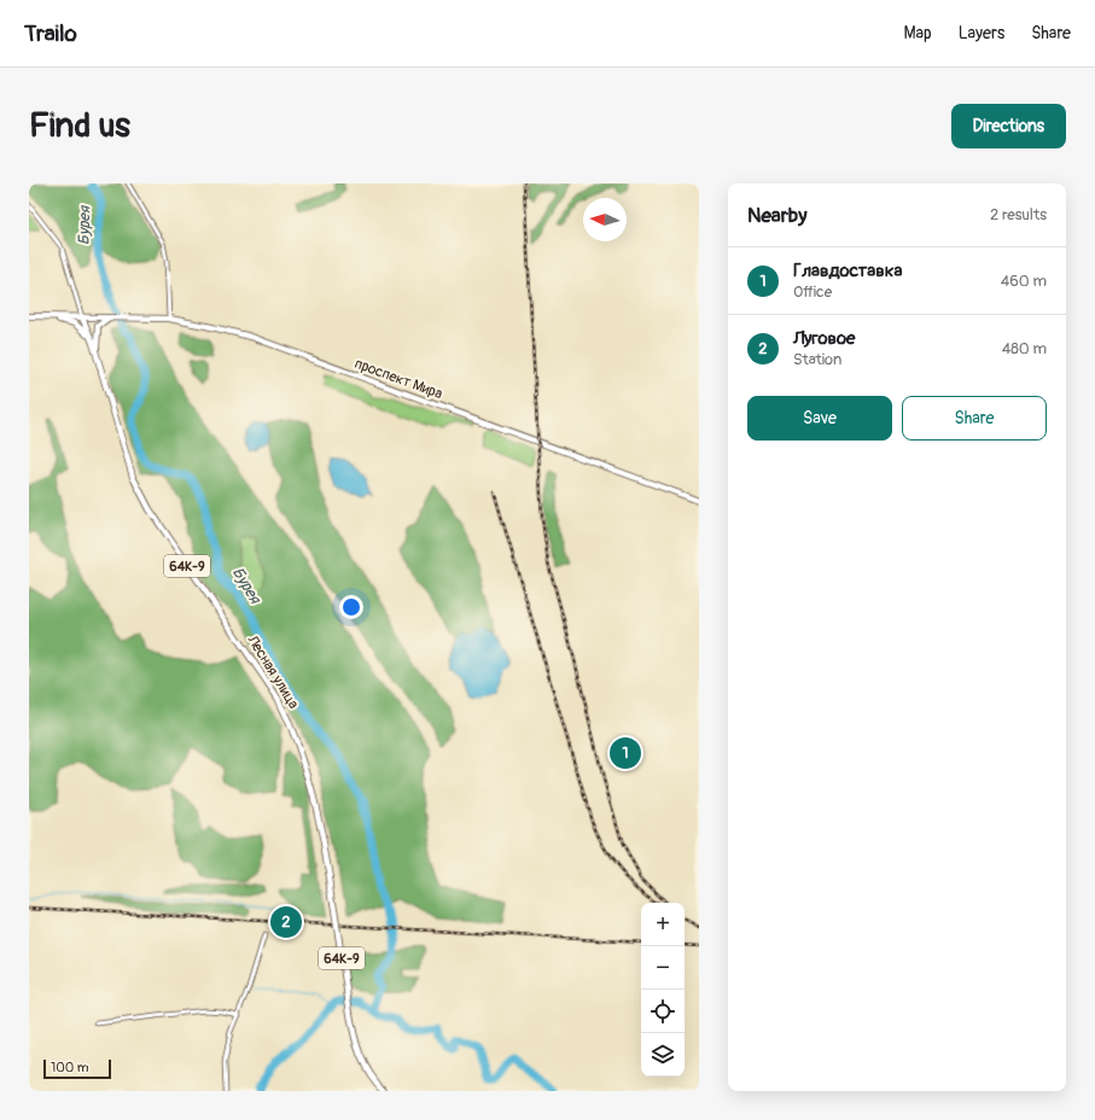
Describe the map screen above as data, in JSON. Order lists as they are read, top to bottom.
{
  "streets": {
    "main road": ["проспект Мира", "64К-9", "Лесная улица"]
  },
  "crossings": [
    ["проспект Мира", "Лесная улица"]
  ],
  "water": ["Бурея"],
  "scale_bar": "100 m",
  "north": "left",
  "page": {
    "header": "Trailo",
    "nav": ["Map", "Layers", "Share"],
    "buttons": [
      "Directions",
      ["Save", "Share"]
    ],
    "title": "Find us",
    "heading": ["Nearby", "2 results"],
    "list": [
      {
        "mark": "1",
        "name": "Главдоставка",
        "note": "Office",
        "value": "460 m"
      },
      {
        "mark": "2",
        "name": "Луговое",
        "note": "Station",
        "value": "480 m"
      }
    ],
    "pins": ["1", "2"],
    "map_buttons": ["+", "−"],
    "scale": "100 m"
  }
}
